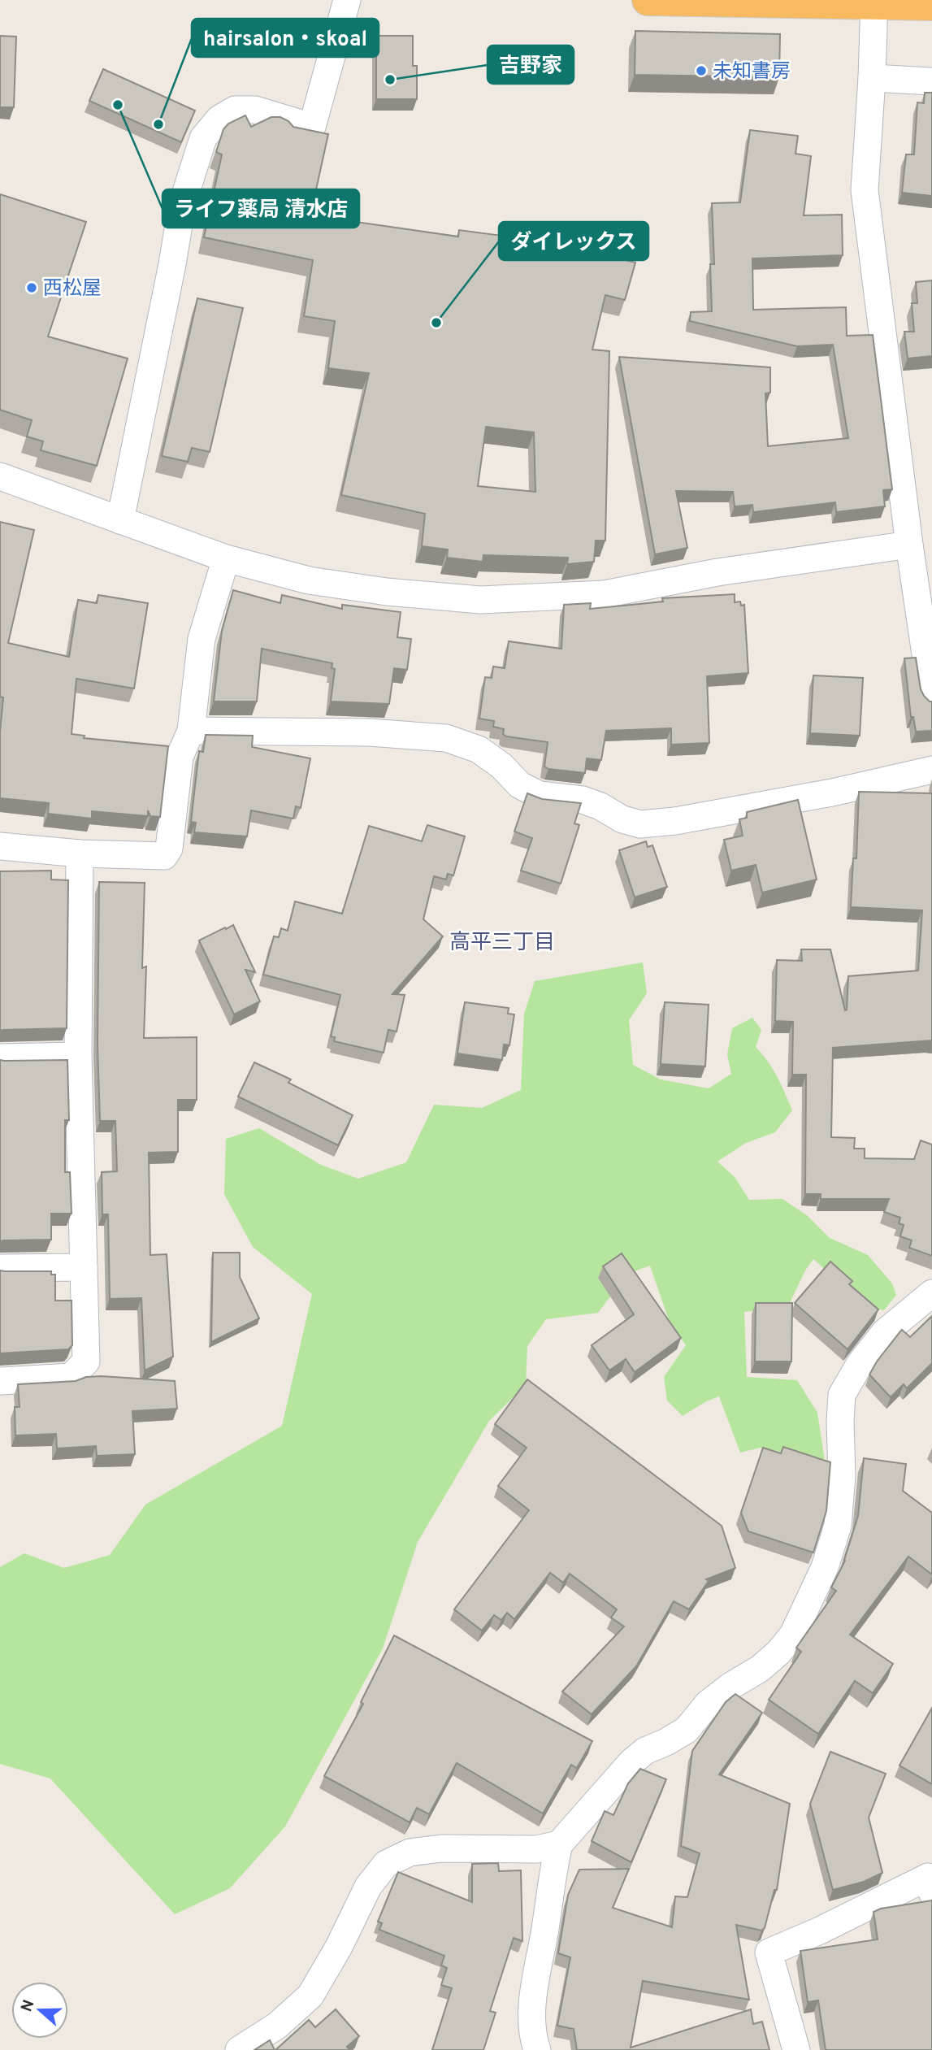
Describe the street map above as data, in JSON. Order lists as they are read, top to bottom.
{
  "districts": ["高平三丁目"],
  "places": [
    "未知書房",
    "吉野家",
    "ライフ薬局 清水店",
    "hairsalon・skoal",
    "西松屋",
    "ダイレックス"
  ],
  "north": "left"
}
